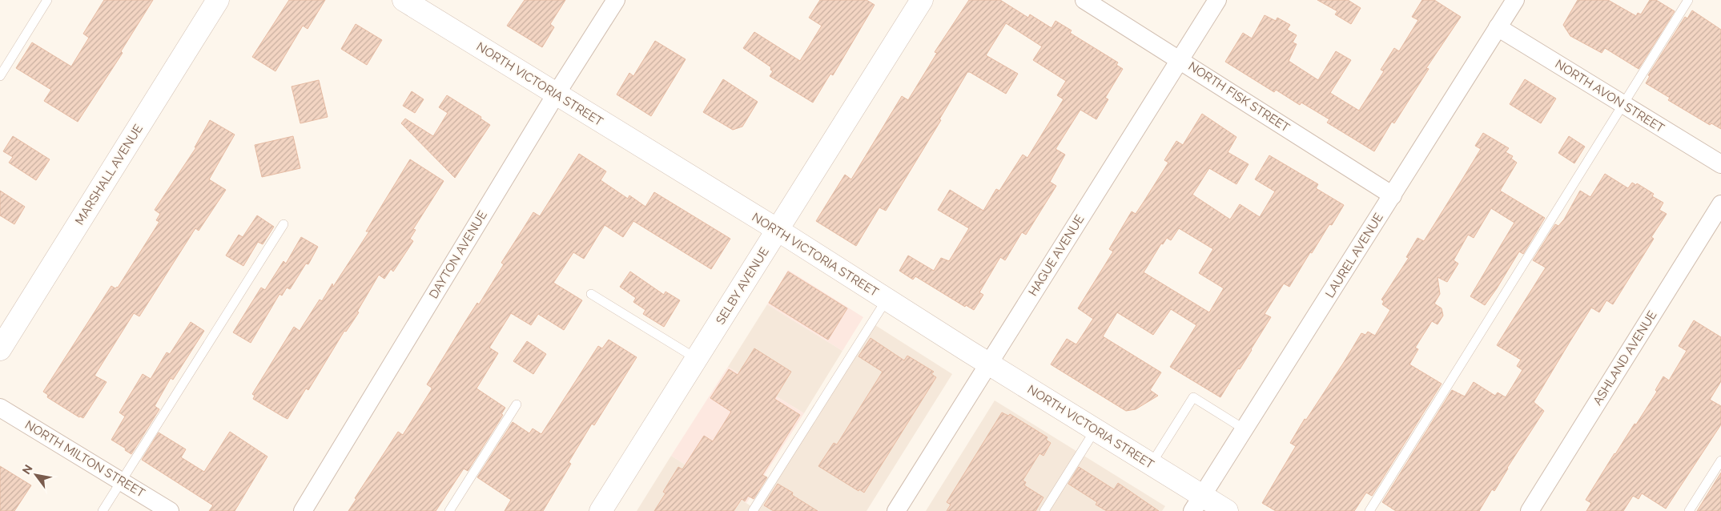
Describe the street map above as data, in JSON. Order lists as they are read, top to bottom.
{
  "streets": {
    "street": [
      "NORTH VICTORIA STREET",
      "NORTH AVON STREET",
      "NORTH FISK STREET",
      "MARSHALL AVENUE",
      "DAYTON AVENUE",
      "HAGUE AVENUE",
      "LAUREL AVENUE",
      "SELBY AVENUE",
      "ASHLAND AVENUE",
      "NORTH MILTON STREET"
    ]
  },
  "crossings": [
    ["NORTH VICTORIA STREET", "DAYTON AVENUE"],
    ["NORTH VICTORIA STREET", "HAGUE AVENUE"],
    ["NORTH VICTORIA STREET", "LAUREL AVENUE"],
    ["NORTH VICTORIA STREET", "SELBY AVENUE"],
    ["NORTH AVON STREET", "LAUREL AVENUE"],
    ["NORTH FISK STREET", "HAGUE AVENUE"],
    ["NORTH FISK STREET", "LAUREL AVENUE"]
  ],
  "north": "top left"
}
